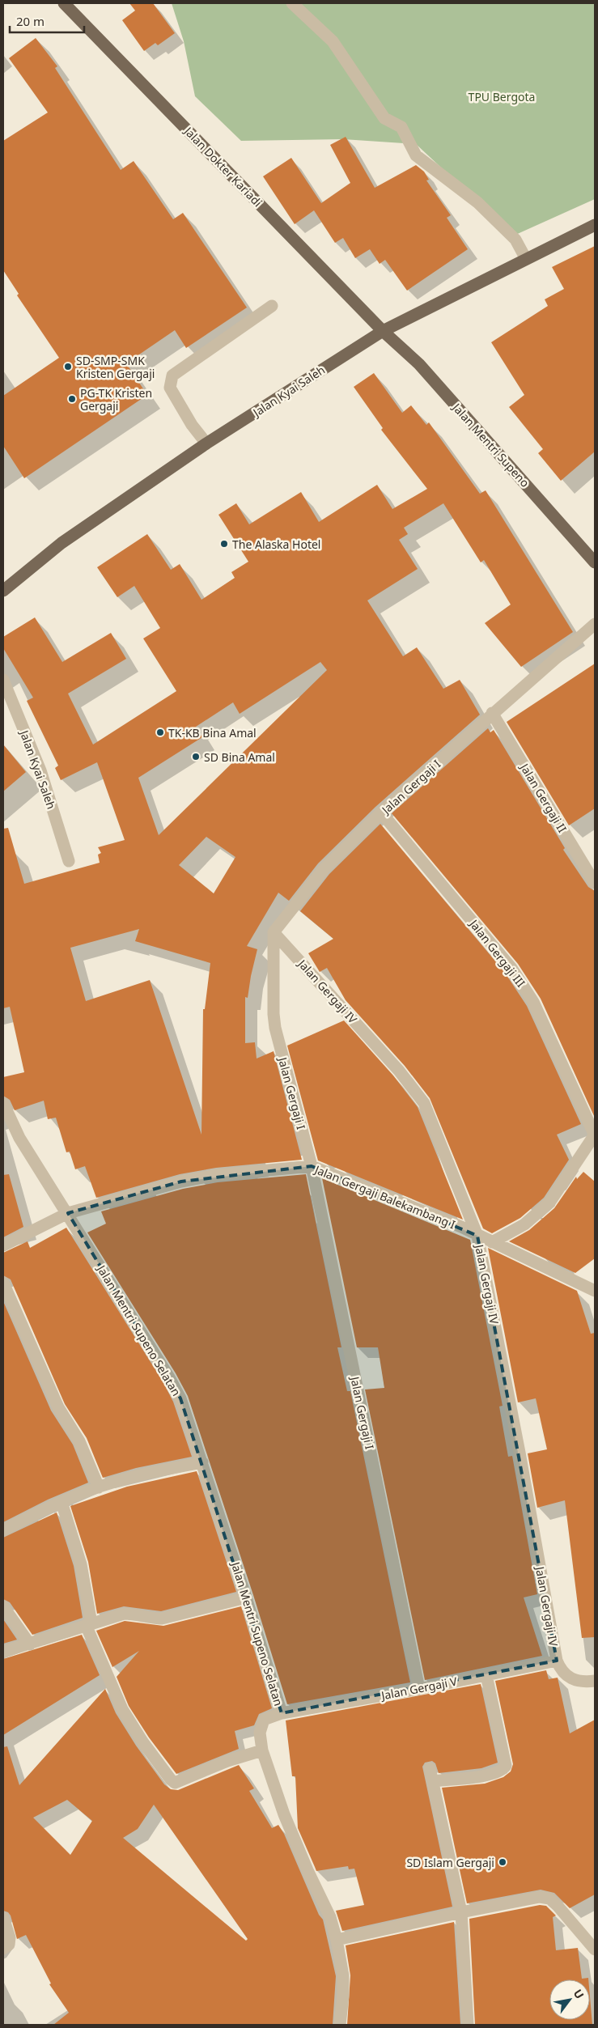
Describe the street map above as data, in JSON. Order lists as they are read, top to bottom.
{
  "streets": {
    "main road": ["Jalan Dokter Kariadi", "Jalan Kyai Saleh", "Jalan Mentri Supeno"],
    "street": [
      "Jalan Gergaji I",
      "Jalan Gergaji II",
      "Jalan Gergaji III",
      "Jalan Gergaji IV",
      "Jalan Gergaji Balekambang I",
      "Jalan Mentri Supeno Selatan",
      "Jalan Gergaji V"
    ]
  },
  "crossings": [
    ["Jalan Dokter Kariadi", "Jalan Kyai Saleh"],
    ["Jalan Dokter Kariadi", "Jalan Mentri Supeno"],
    ["Jalan Kyai Saleh", "Jalan Mentri Supeno"],
    ["Jalan Gergaji I", "Jalan Gergaji II"],
    ["Jalan Gergaji I", "Jalan Gergaji III"],
    ["Jalan Gergaji I", "Jalan Gergaji IV"],
    ["Jalan Gergaji I", "Jalan Gergaji Balekambang I"],
    ["Jalan Gergaji I", "Jalan Gergaji V"],
    ["Jalan Gergaji IV", "Jalan Gergaji Balekambang I"],
    ["Jalan Gergaji IV", "Jalan Gergaji V"],
    ["Jalan Gergaji Balekambang I", "Jalan Mentri Supeno Selatan"],
    ["Jalan Mentri Supeno Selatan", "Jalan Gergaji V"]
  ],
  "parks": ["TPU Bergota"],
  "places": [
    "SD-SMP-SMK Kristen Gergaji",
    "PG-TK Kristen Gergaji",
    "The Alaska Hotel",
    "TK-KB Bina Amal",
    "SD Bina Amal",
    "SD Islam Gergaji"
  ],
  "scale_bar": "20 m",
  "north": "top right"
}
